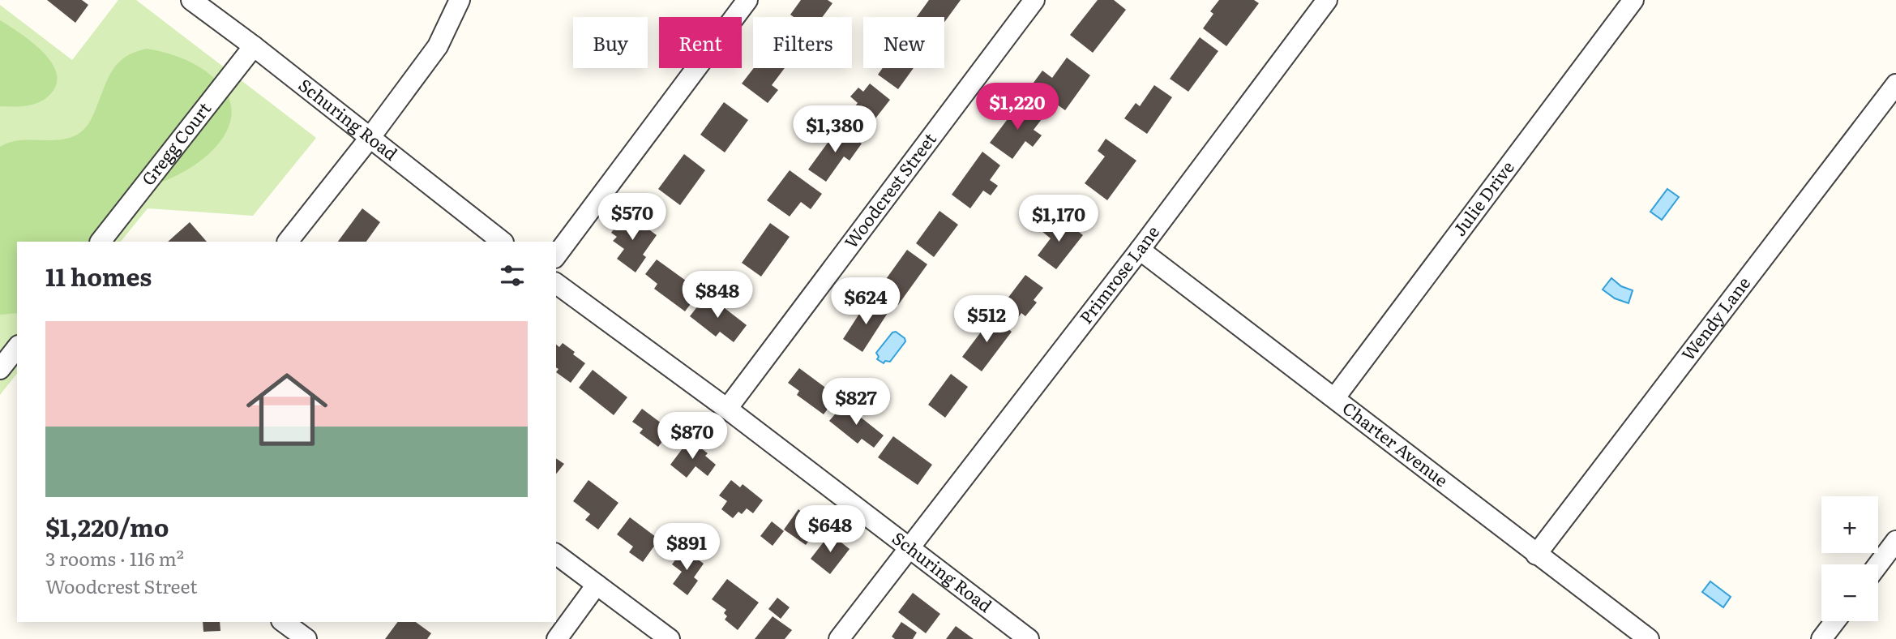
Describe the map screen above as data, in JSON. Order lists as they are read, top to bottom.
{
  "streets": {
    "street": [
      "Schuring Road",
      "Gregg Court",
      "Woodcrest Street",
      "Julie Drive",
      "Primrose Lane",
      "Wendy Lane",
      "Charter Avenue"
    ]
  },
  "crossings": [
    ["Schuring Road", "Gregg Court"],
    ["Schuring Road", "Woodcrest Street"],
    ["Schuring Road", "Primrose Lane"],
    ["Julie Drive", "Charter Avenue"],
    ["Primrose Lane", "Charter Avenue"],
    ["Wendy Lane", "Charter Avenue"]
  ],
  "page": {
    "chip": [
      "Buy",
      "Rent",
      "Filters",
      "New"
    ],
    "price": [
      "$1,220",
      "$1,380",
      "$570",
      "$1,170",
      "$848",
      "$624",
      "$512",
      "$827",
      "$870",
      "$648",
      "$891"
    ],
    "heading": "11 homes",
    "list": [
      {
        "name": "$1,220/mo",
        "note": "3 rooms · 116 m² · Woodcrest Street"
      }
    ],
    "map_buttons": ["+", "−"]
  }
}
